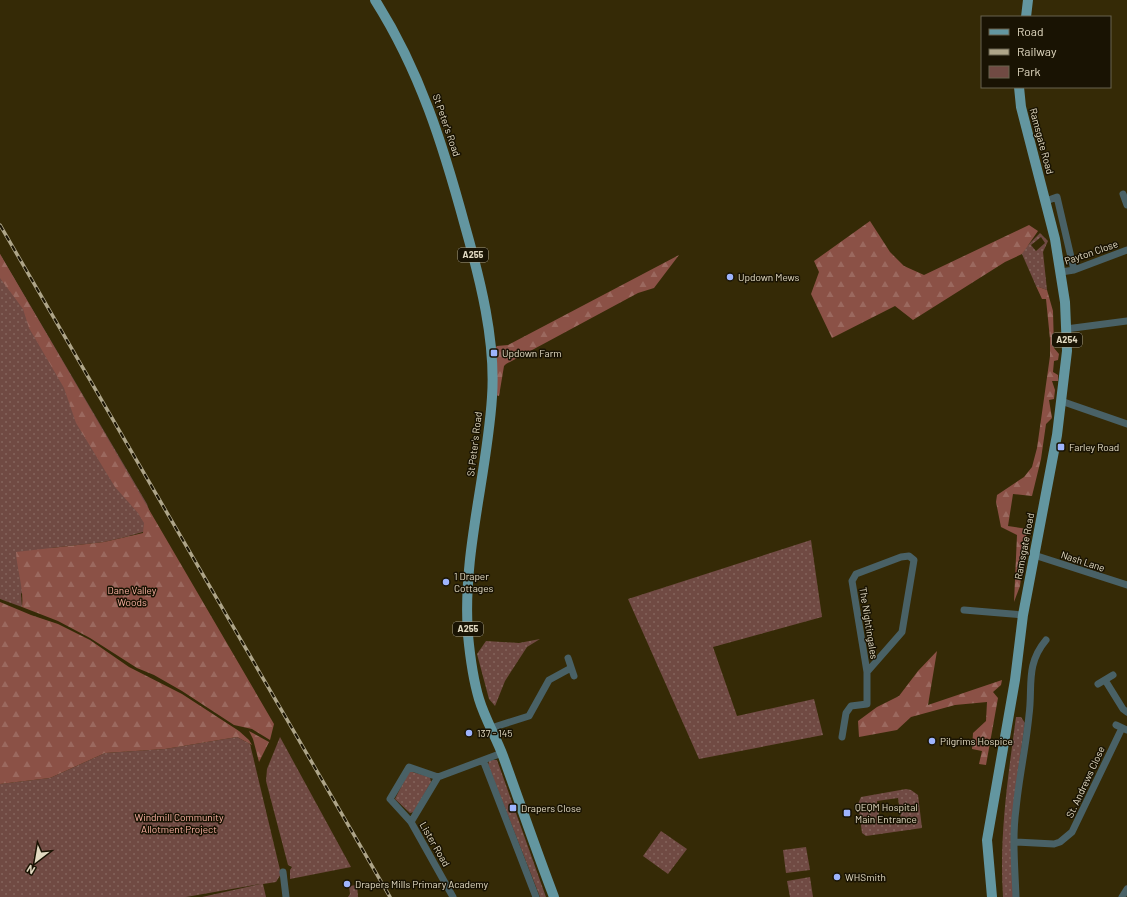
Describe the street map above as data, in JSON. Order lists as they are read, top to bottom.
{
  "streets": {
    "main road": [
      "St Peter's Road",
      "Ramsgate Road",
      "A255",
      "A254"
    ],
    "street": [
      "Payton Close",
      "Nash Lane",
      "The Nightingales",
      "St. Andrews Close",
      "Lister Road"
    ]
  },
  "crossings": [
    ["Ramsgate Road", "Payton Close"],
    ["Ramsgate Road", "Nash Lane"]
  ],
  "parks": ["Dane Valley Woods", "Windmill Community Allotment Project"],
  "places": {
    "other": [
      "Updown Mews",
      "1 Draper Cottages",
      "137 - 145",
      "Pilgrims Hospice",
      "WHSmith",
      "Drapers Mills Primary Academy"
    ],
    "transit": [
      "Updown Farm",
      "Farley Road",
      "Drapers Close",
      "QEQM Hospital Main Entrance"
    ]
  },
  "legend": ["Road", "Railway", "Park"],
  "north": "bottom left"
}
